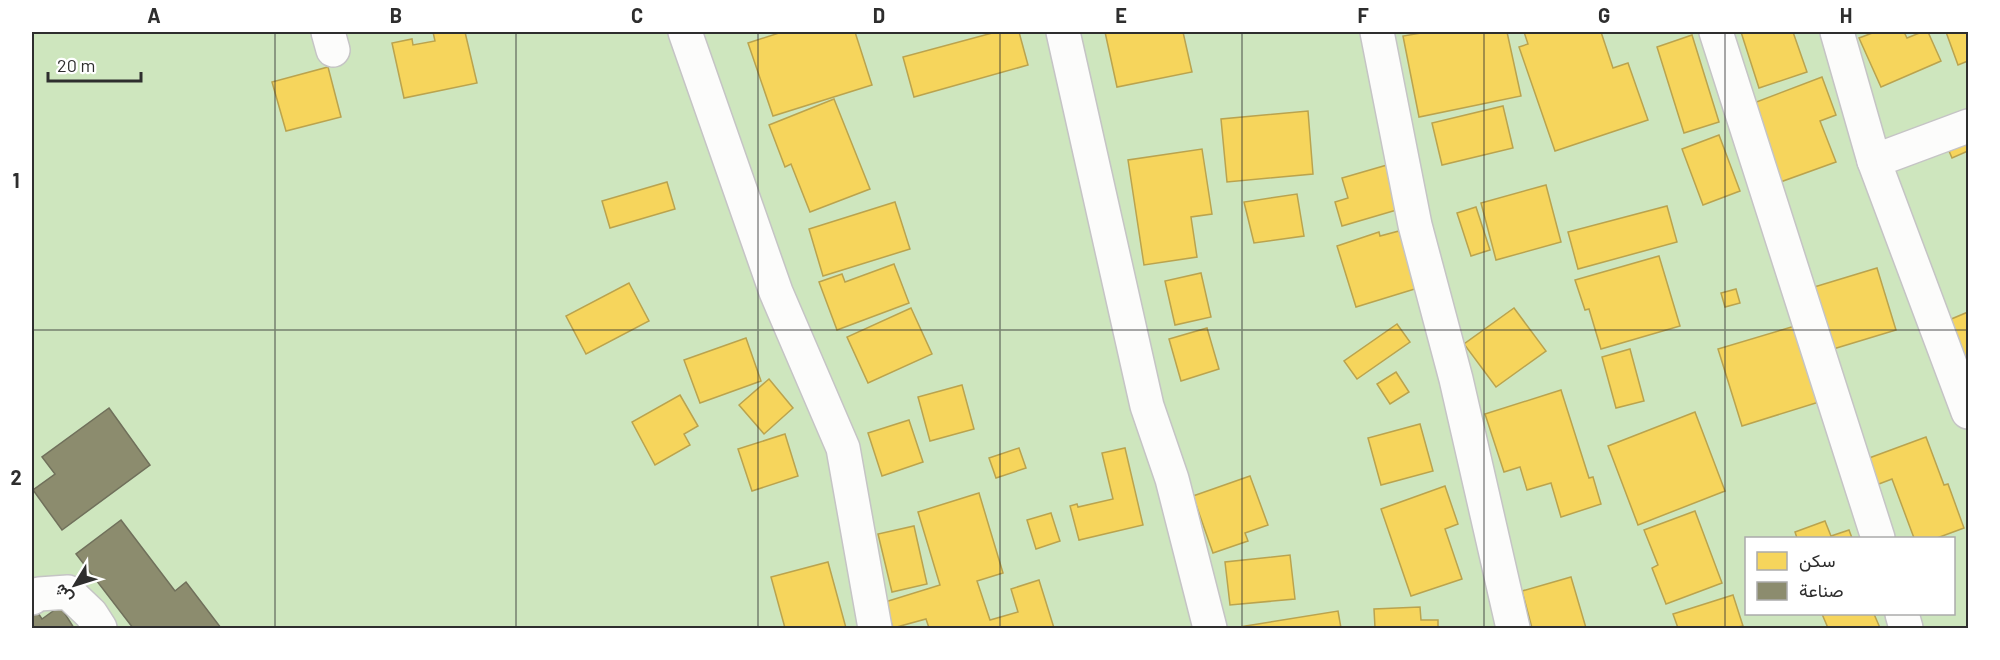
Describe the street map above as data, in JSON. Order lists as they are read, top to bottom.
{
  "legend": ["سكن", "صناعة"],
  "scale_bar": "20 m",
  "north": "bottom left",
  "grid": {
    "columns": [
      "A",
      "B",
      "C",
      "D",
      "E",
      "F",
      "G",
      "H"
    ],
    "rows": ["1", "2"]
  }
}
